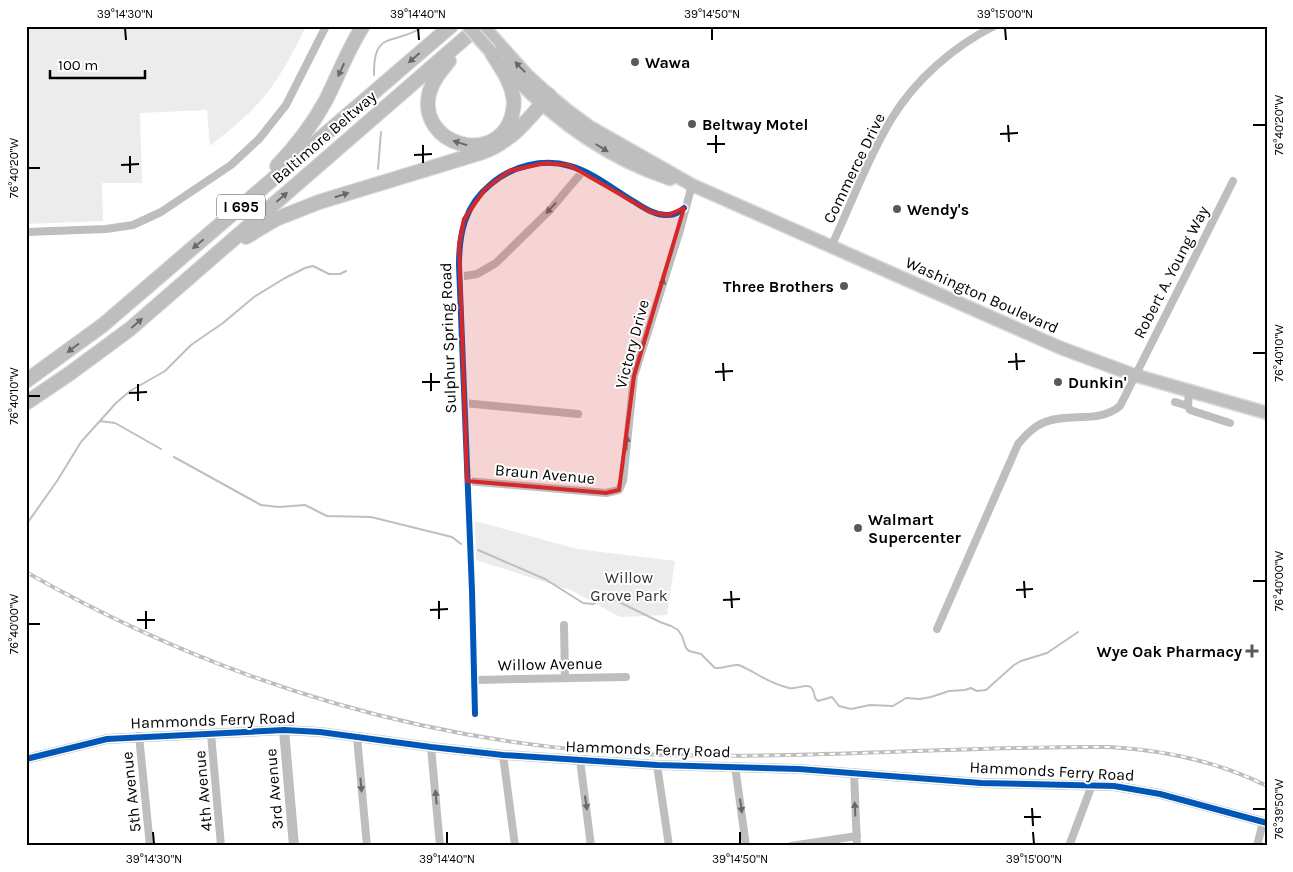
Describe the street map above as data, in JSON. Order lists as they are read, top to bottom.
{
  "streets": {
    "highway": ["Baltimore Beltway", "I 695"],
    "main road": ["Washington Boulevard"],
    "street": [
      "Commerce Drive",
      "Robert A. Young Way",
      "Sulphur Spring Road",
      "Victory Drive",
      "Braun Avenue",
      "Willow Avenue",
      "Hammonds Ferry Road",
      "3rd Avenue",
      "4th Avenue",
      "5th Avenue"
    ]
  },
  "crossings": [
    ["Baltimore Beltway", "Washington Boulevard"],
    ["Commerce Drive", "Washington Boulevard"],
    ["Robert A. Young Way", "Washington Boulevard"],
    ["Sulphur Spring Road", "Victory Drive"],
    ["Sulphur Spring Road", "Braun Avenue"],
    ["Sulphur Spring Road", "Willow Avenue"],
    ["Victory Drive", "Braun Avenue"],
    ["Hammonds Ferry Road", "3rd Avenue"],
    ["Hammonds Ferry Road", "4th Avenue"],
    ["Hammonds Ferry Road", "5th Avenue"]
  ],
  "one_way": ["Victory Drive"],
  "parks": ["Willow Grove Park"],
  "places": {
    "other": [
      "Wawa",
      "Beltway Motel",
      "Wendy's",
      "Three Brothers",
      "Dunkin'",
      "Walmart Supercenter"
    ],
    "health": ["Wye Oak Pharmacy"]
  },
  "scale_bar": "100 m",
  "coordinates": [
    "39°14'30\"N",
    "39°14'40\"N",
    "39°14'50\"N",
    "39°15'00\"N",
    "76°40'20\"W",
    "76°40'10\"W",
    "76°40'00\"W",
    "76°39'50\"W"
  ]
}
